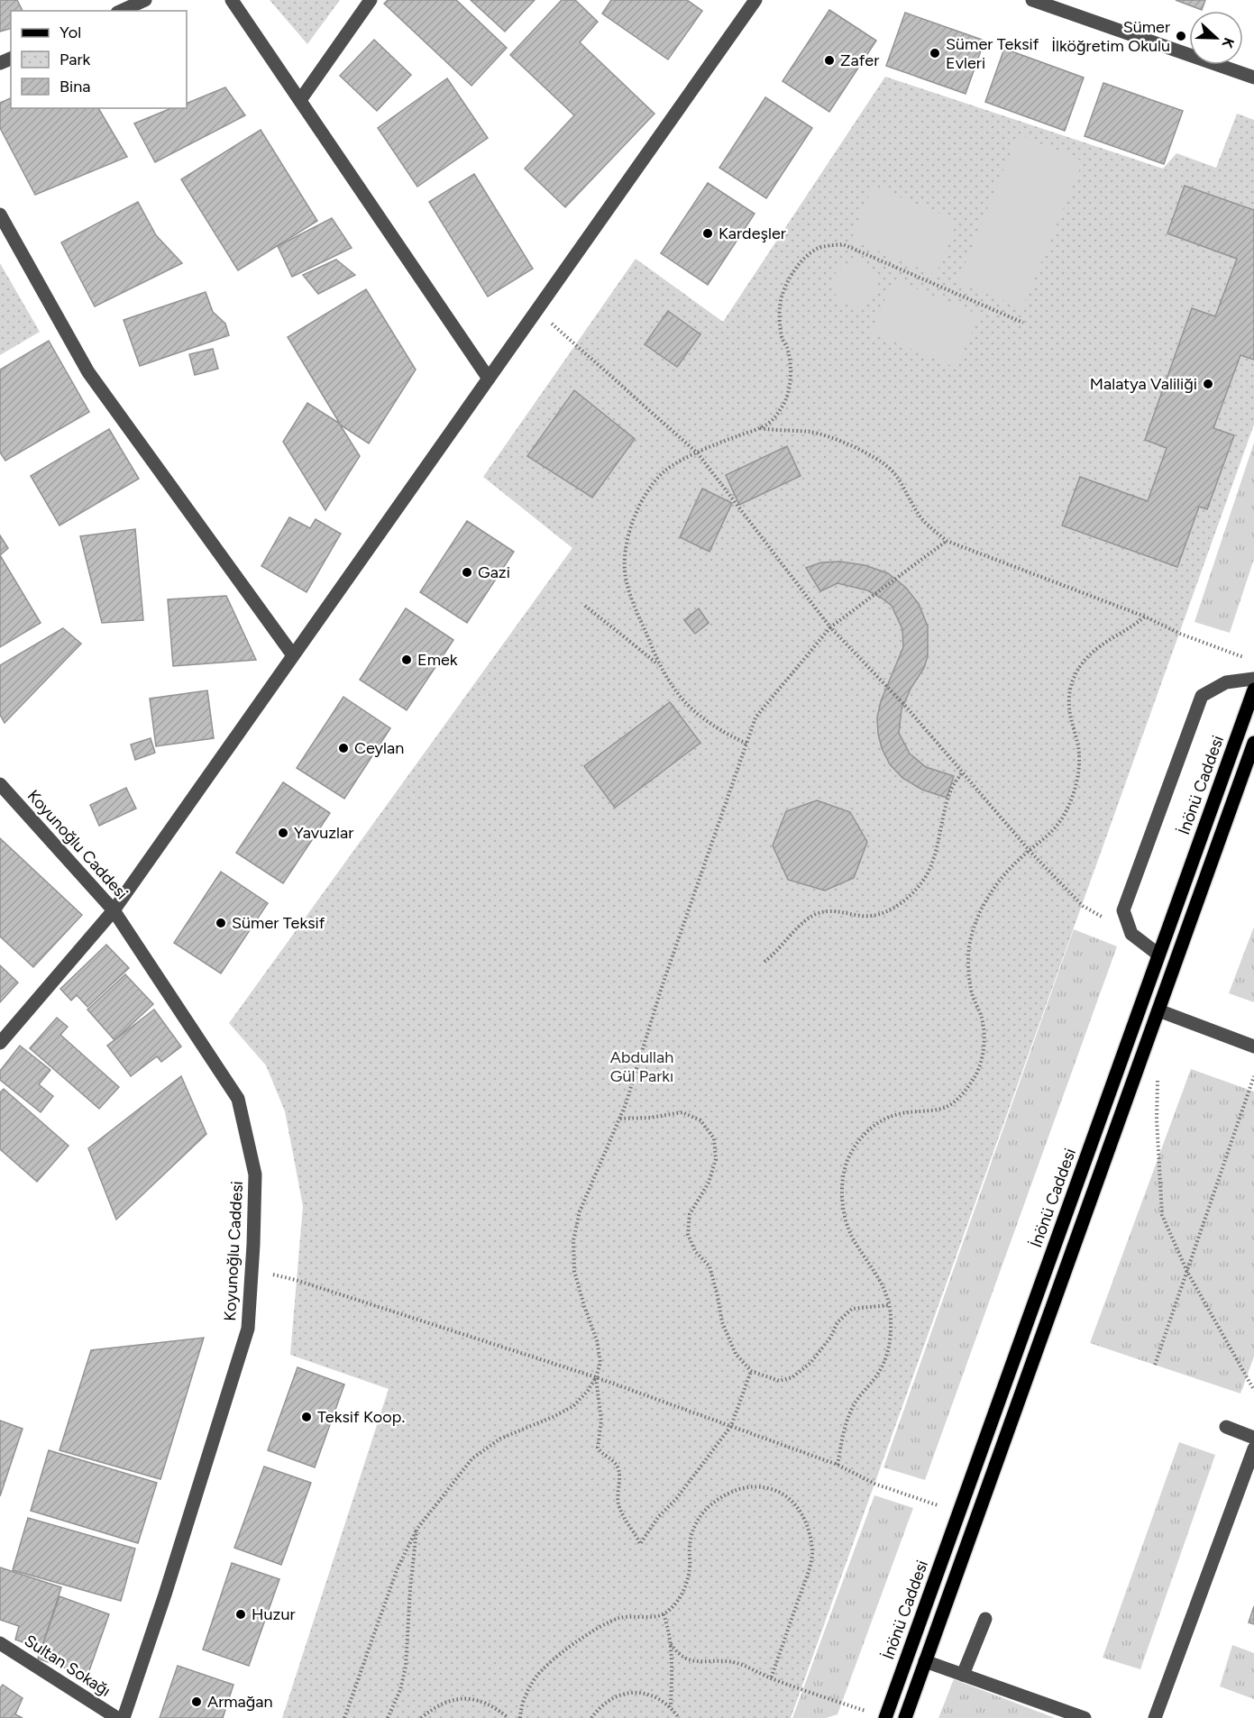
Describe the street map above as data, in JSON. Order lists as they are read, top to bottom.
{
  "streets": {
    "main road": ["İnönü Caddesi"],
    "street": ["Koyunoğlu Caddesi", "Sultan Sokağı"]
  },
  "parks": ["Abdullah Gül Parkı"],
  "places": [
    "Sümer İlköğretim Okulu",
    "Sümer Teksif Evleri",
    "Zafer",
    "Kardeşler",
    "Malatya Valiliği",
    "Gazi",
    "Emek",
    "Ceylan",
    "Yavuzlar",
    "Sümer Teksif",
    "Teksif Koop.",
    "Huzur",
    "Armağan"
  ],
  "legend": ["Yol", "Park", "Bina"],
  "north": "right"
}
